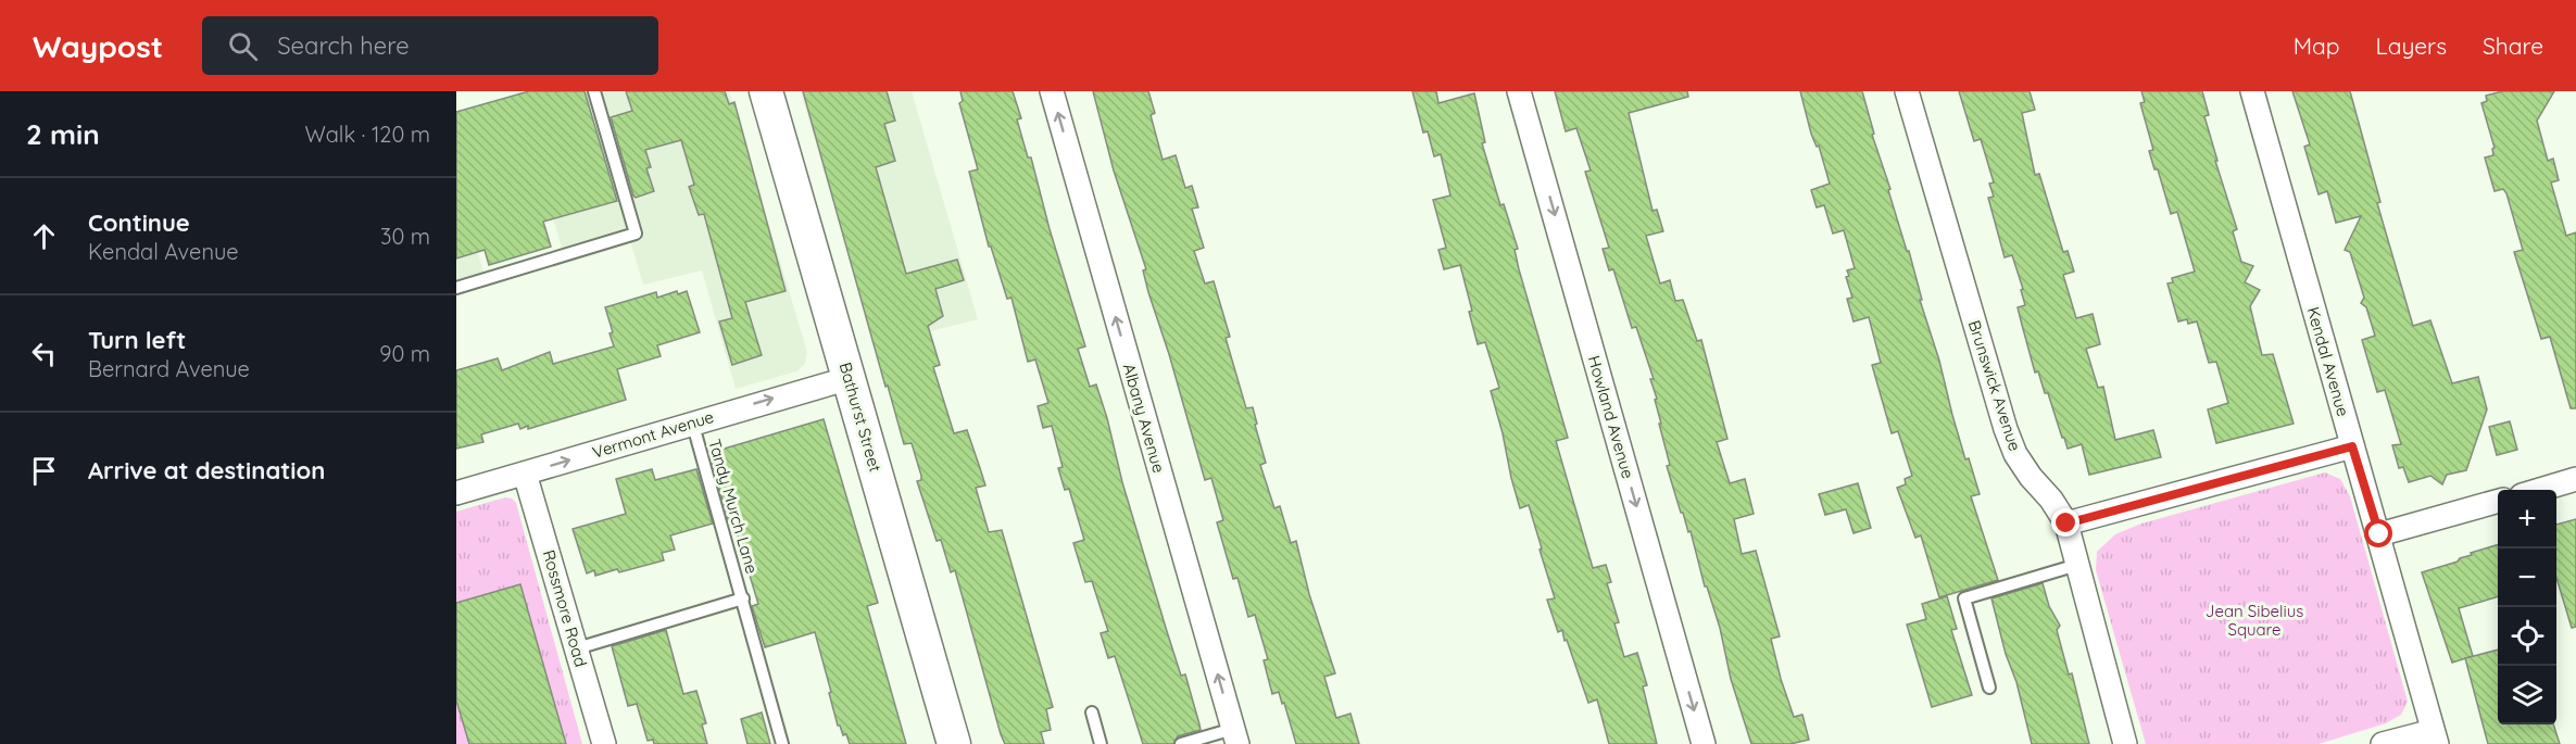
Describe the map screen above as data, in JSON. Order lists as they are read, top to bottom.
{
  "streets": {
    "main road": ["Bathurst Street"],
    "street": [
      "Kendal Avenue",
      "Brunswick Avenue",
      "Howland Avenue",
      "Albany Avenue",
      "Vermont Avenue",
      "Rossmore Road"
    ],
    "lane": ["Tandy Murch Lane"]
  },
  "crossings": [
    ["Bathurst Street", "Vermont Avenue"],
    ["Vermont Avenue", "Tandy Murch Lane"],
    ["Vermont Avenue", "Rossmore Road"],
    ["Tandy Murch Lane", "Rossmore Road"]
  ],
  "one_way": ["Howland Avenue", "Albany Avenue", "Vermont Avenue"],
  "parks": ["Jean Sibelius Square"],
  "page": {
    "header": "Waypost",
    "search": "Search here",
    "nav": ["Map", "Layers", "Share"],
    "heading": ["2 min", "Walk · 120 m"],
    "list": [
      ["Continue", "Kendal Avenue", "30 m"],
      ["Turn left", "Bernard Avenue", "90 m"],
      "Arrive at destination"
    ],
    "map_buttons": ["+", "−"]
  }
}
